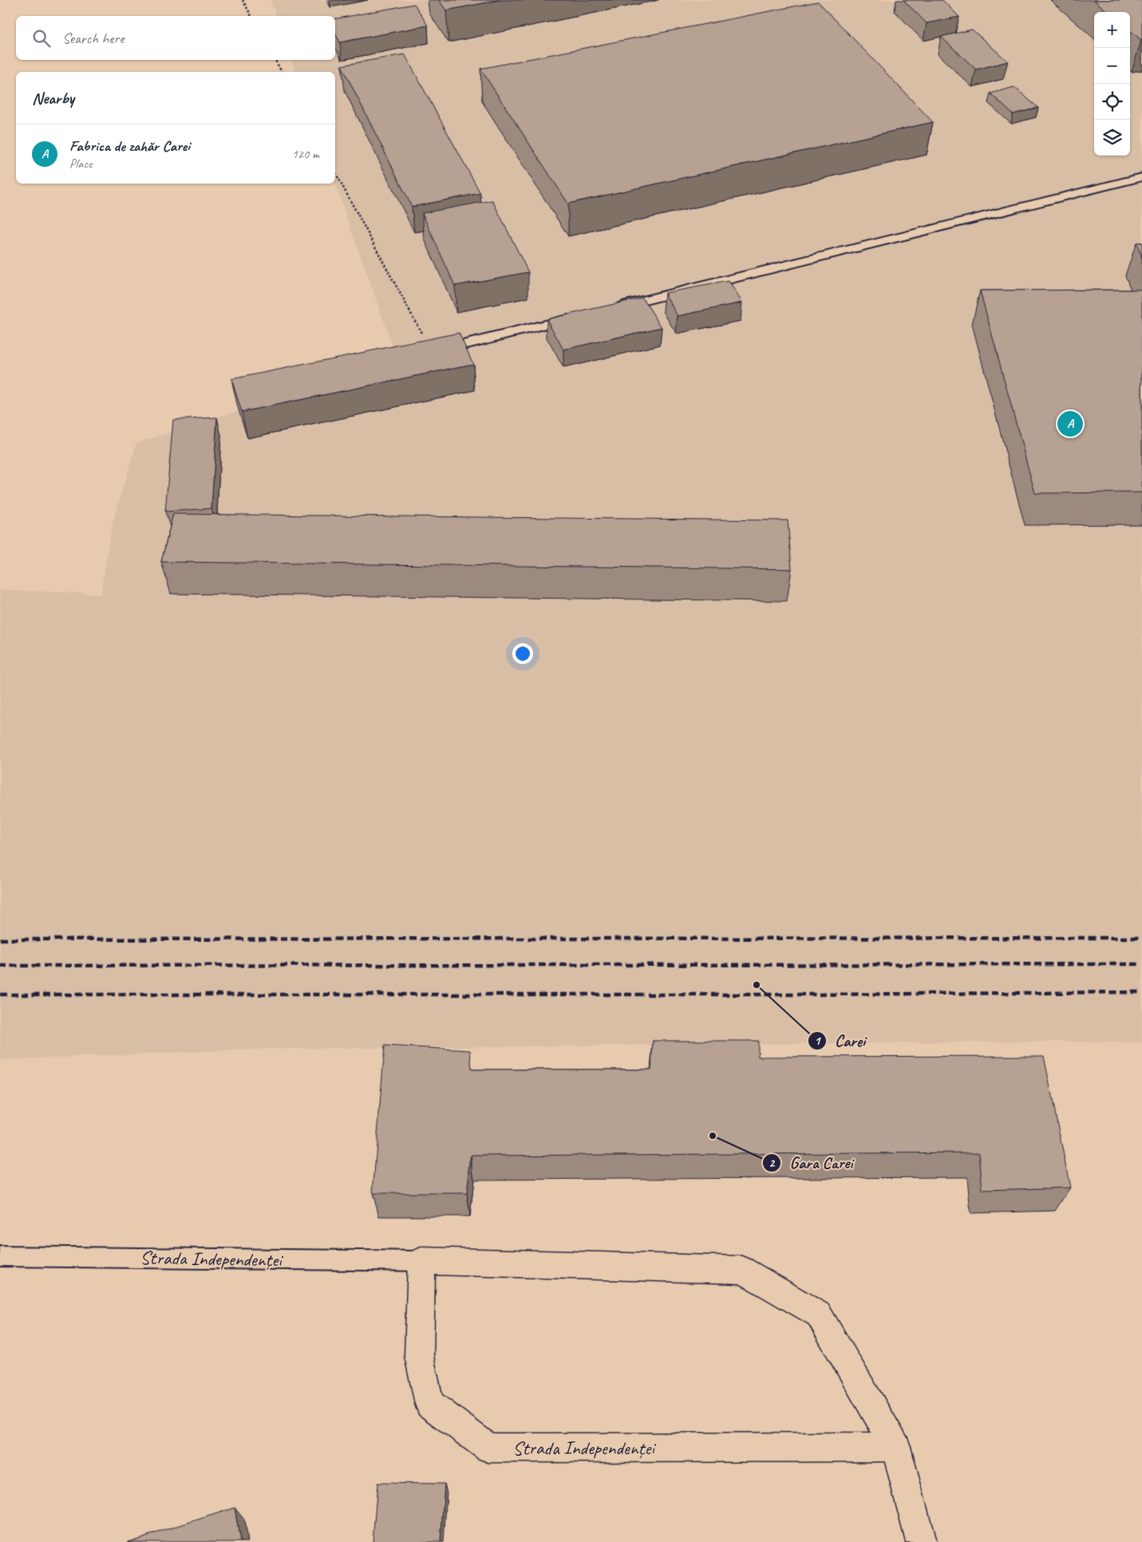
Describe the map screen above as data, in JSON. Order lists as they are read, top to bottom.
{
  "streets": {
    "street": ["Strada Independenței"]
  },
  "places": ["Carei", "Gara Carei"],
  "page": {
    "map_buttons": ["+", "−"],
    "search": "Search here",
    "heading": "Nearby",
    "list": [
      {
        "mark": "A",
        "name": "Fabrica de zahăr Carei",
        "note": "Place",
        "value": "120 m"
      }
    ],
    "pins": "A"
  }
}
